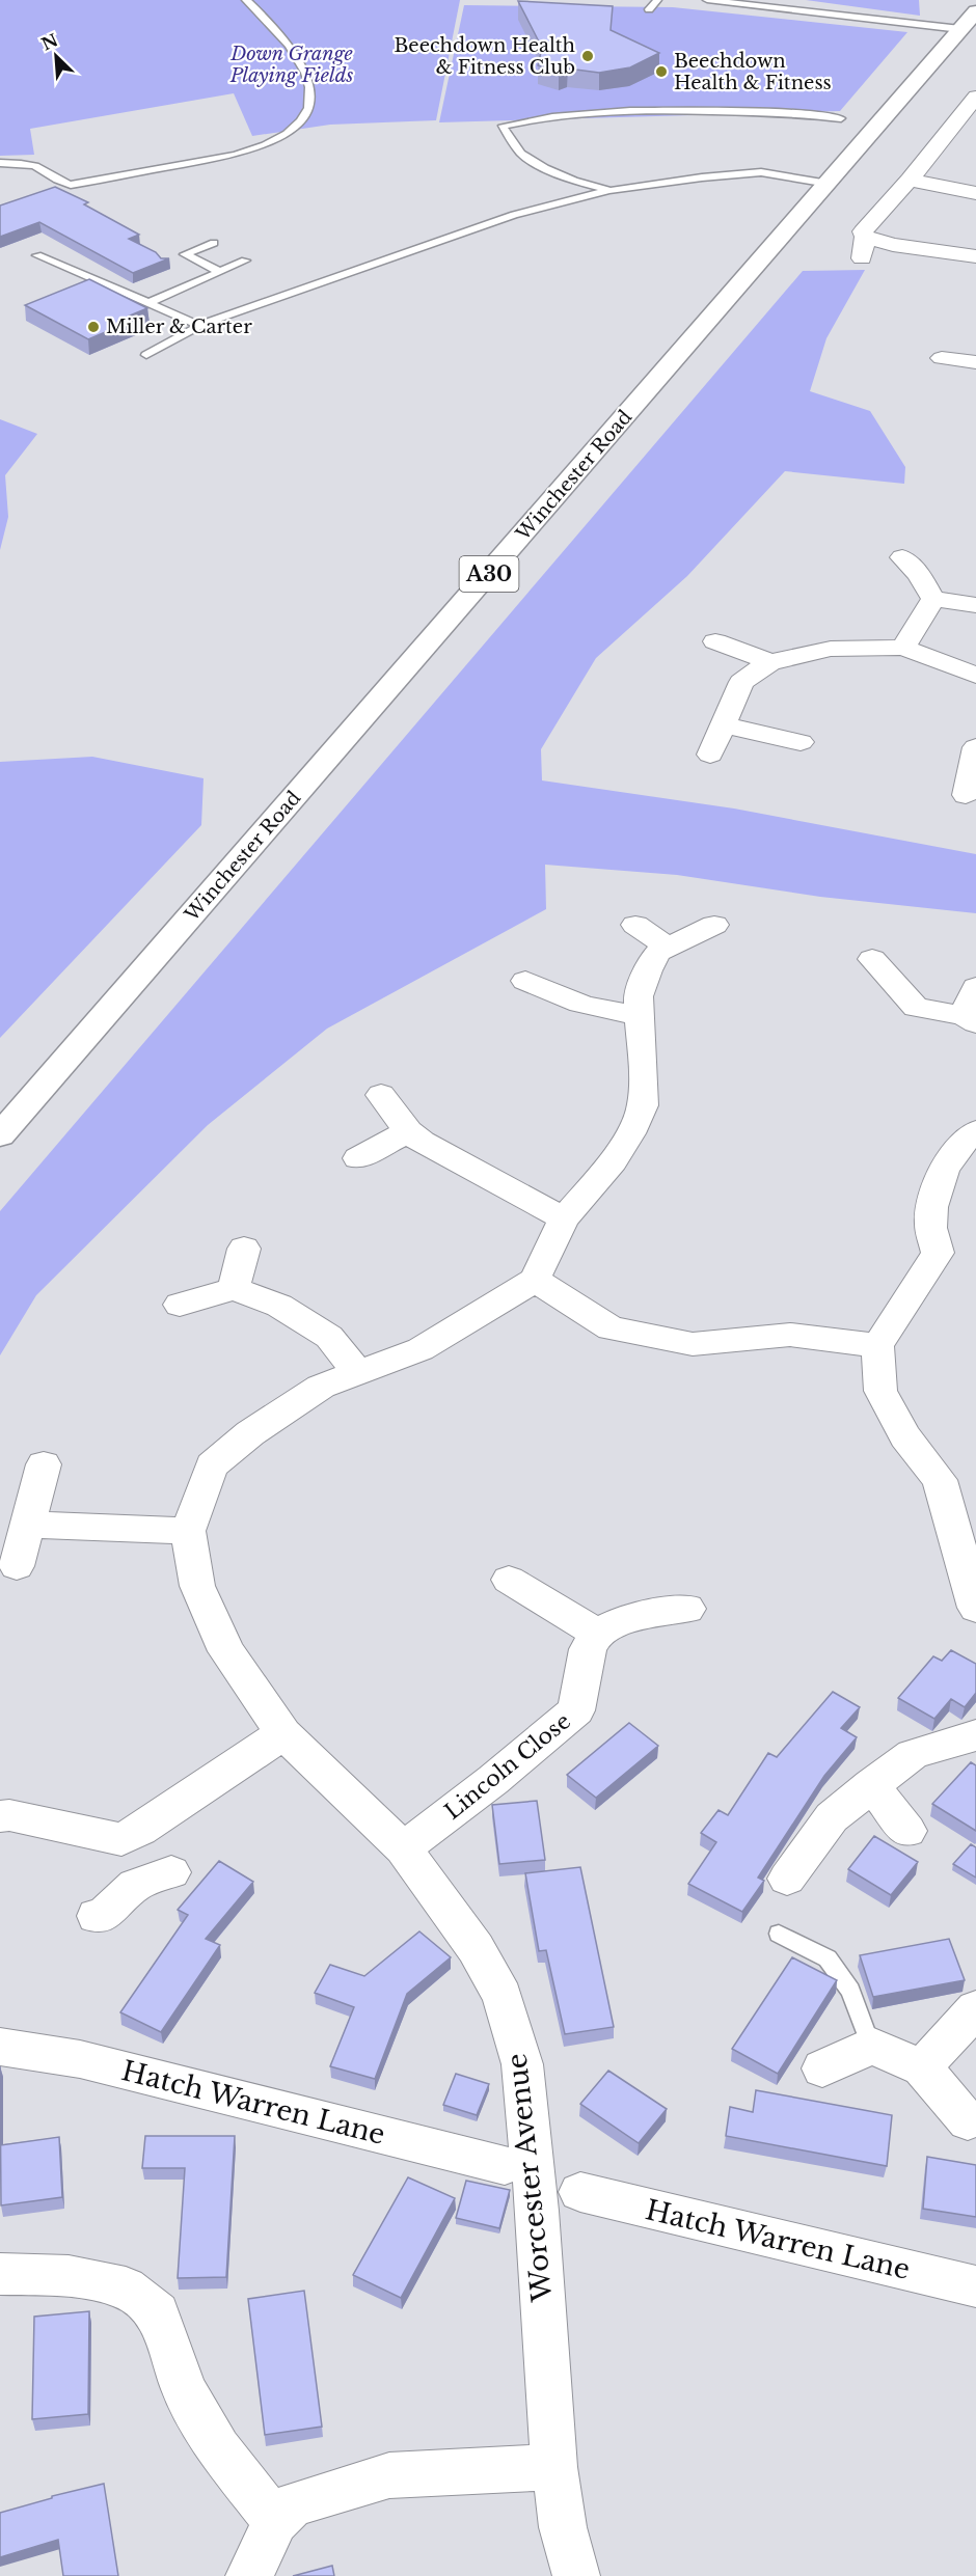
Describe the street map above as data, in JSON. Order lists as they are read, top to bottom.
{
  "streets": {
    "main road": ["Winchester Road", "A30"],
    "street": ["Lincoln Close", "Hatch Warren Lane", "Worcester Avenue"]
  },
  "crossings": [
    ["Lincoln Close", "Worcester Avenue"]
  ],
  "parks": ["Down Grange Playing Fields"],
  "places": ["Beechdown Health & Fitness Club", "Beechdown Health & Fitness", "Miller & Carter"],
  "north": "top left"
}
